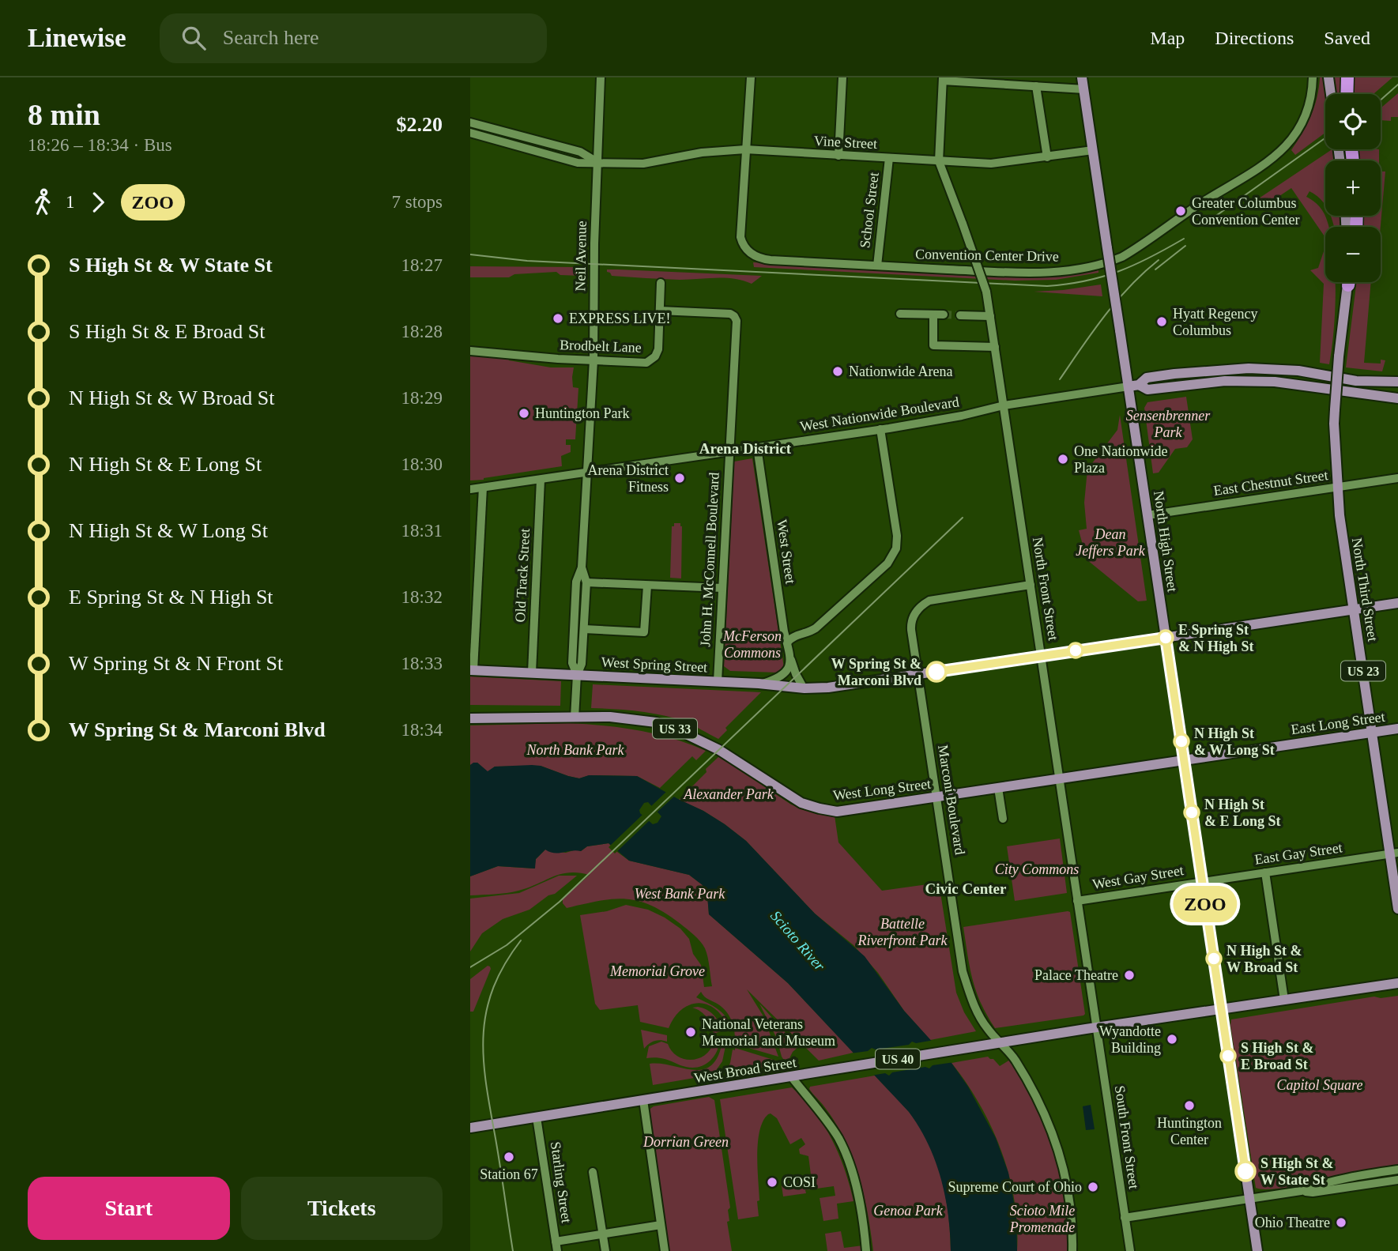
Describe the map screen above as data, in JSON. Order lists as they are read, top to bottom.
{
  "streets": {
    "main road": [
      "North High Street",
      "North Third Street",
      "West Spring Street",
      "US 23",
      "East Long Street",
      "US 33",
      "West Long Street",
      "US 40",
      "West Broad Street"
    ],
    "street": [
      "Vine Street",
      "School Street",
      "Convention Center Drive",
      "Neil Avenue",
      "Brodbelt Lane",
      "West Nationwide Boulevard",
      "East Chestnut Street",
      "West Street",
      "John H. McConnell Boulevard",
      "Old Track Street",
      "North Front Street",
      "Marconi Boulevard",
      "East Gay Street",
      "West Gay Street",
      "South Front Street",
      "Starling Street"
    ]
  },
  "crossings": [
    ["Vine Street", "School Street"],
    ["Vine Street", "Convention Center Drive"],
    ["Vine Street", "Neil Avenue"],
    ["Vine Street", "North High Street"],
    ["Vine Street", "North Front Street"],
    ["School Street", "Convention Center Drive"],
    ["Neil Avenue", "Brodbelt Lane"],
    ["Neil Avenue", "West Nationwide Boulevard"],
    ["Neil Avenue", "West Spring Street"],
    ["Neil Avenue", "West Long Street"],
    ["Brodbelt Lane", "John H. McConnell Boulevard"],
    ["West Nationwide Boulevard", "North High Street"],
    ["West Nationwide Boulevard", "West Street"],
    ["West Nationwide Boulevard", "John H. McConnell Boulevard"],
    ["West Nationwide Boulevard", "Old Track Street"],
    ["West Nationwide Boulevard", "North Front Street"],
    ["East Chestnut Street", "North High Street"],
    ["East Chestnut Street", "North Third Street"],
    ["North High Street", "West Spring Street"],
    ["North High Street", "East Long Street"],
    ["North High Street", "West Long Street"],
    ["North High Street", "East Gay Street"],
    ["North High Street", "West Gay Street"],
    ["North High Street", "US 40"],
    ["North High Street", "West Broad Street"],
    ["West Street", "West Spring Street"],
    ["John H. McConnell Boulevard", "West Spring Street"],
    ["Old Track Street", "West Spring Street"],
    ["North Front Street", "West Spring Street"],
    ["North Front Street", "West Long Street"],
    ["North Front Street", "Marconi Boulevard"],
    ["North Front Street", "West Gay Street"],
    ["North Front Street", "West Broad Street"],
    ["North Front Street", "South Front Street"],
    ["North Third Street", "West Spring Street"],
    ["North Third Street", "East Long Street"],
    ["North Third Street", "East Gay Street"],
    ["West Spring Street", "Marconi Boulevard"],
    ["East Long Street", "West Long Street"],
    ["West Long Street", "Marconi Boulevard"],
    ["Marconi Boulevard", "West Broad Street"],
    ["East Gay Street", "West Gay Street"],
    ["US 40", "West Broad Street"],
    ["West Broad Street", "South Front Street"],
    ["West Broad Street", "Starling Street"]
  ],
  "districts": ["Arena District", "Civic Center"],
  "water": ["Scioto River"],
  "parks": [
    "Sensenbrenner Park",
    "Dean Jeffers Park",
    "McFerson Commons",
    "North Bank Park",
    "Alexander Park",
    "City Commons",
    "West Bank Park",
    "Battelle Riverfront Park",
    "Memorial Grove",
    "Capitol Square",
    "Dorrian Green",
    "Genoa Park",
    "Scioto Mile Promenade"
  ],
  "places": [
    "Greater Columbus Convention Center",
    "EXPRESS LIVE!",
    "Hyatt Regency Columbus",
    "Nationwide Arena",
    "Huntington Park",
    "One Nationwide Plaza",
    "Arena District Fitness",
    "E Spring St & N High St",
    "W Spring St & Marconi Blvd",
    "N High St & W Long St",
    "N High St & E Long St",
    "N High St & W Broad St",
    "Palace Theatre",
    "National Veterans Memorial and Museum",
    "Wyandotte Building",
    "S High St & E Broad St",
    "Huntington Center",
    "Station 67",
    "S High St & W State St",
    "COSI",
    "Supreme Court of Ohio",
    "Ohio Theatre"
  ],
  "lines": ["bus line ZOO"],
  "page": {
    "header": "Linewise",
    "search": "Search here",
    "nav": ["Map", "Directions", "Saved"],
    "heading": ["8 min", "18:26 – 18:34 · Bus", "$2.20"],
    "on_map": "ZOO",
    "map_buttons": ["+", "−"],
    "legs": ["1", "ZOO", "7 stops"],
    "list": [
      {
        "name": "S High St & W State St",
        "value": "18:27"
      },
      {
        "name": "S High St & E Broad St",
        "value": "18:28"
      },
      {
        "name": "N High St & W Broad St",
        "value": "18:29"
      },
      {
        "name": "N High St & E Long St",
        "value": "18:30"
      },
      {
        "name": "N High St & W Long St",
        "value": "18:31"
      },
      {
        "name": "E Spring St & N High St",
        "value": "18:32"
      },
      {
        "name": "W Spring St & N Front St",
        "value": "18:33"
      },
      {
        "name": "W Spring St & Marconi Blvd",
        "value": "18:34"
      }
    ],
    "buttons": ["Start", "Tickets"]
  }
}
